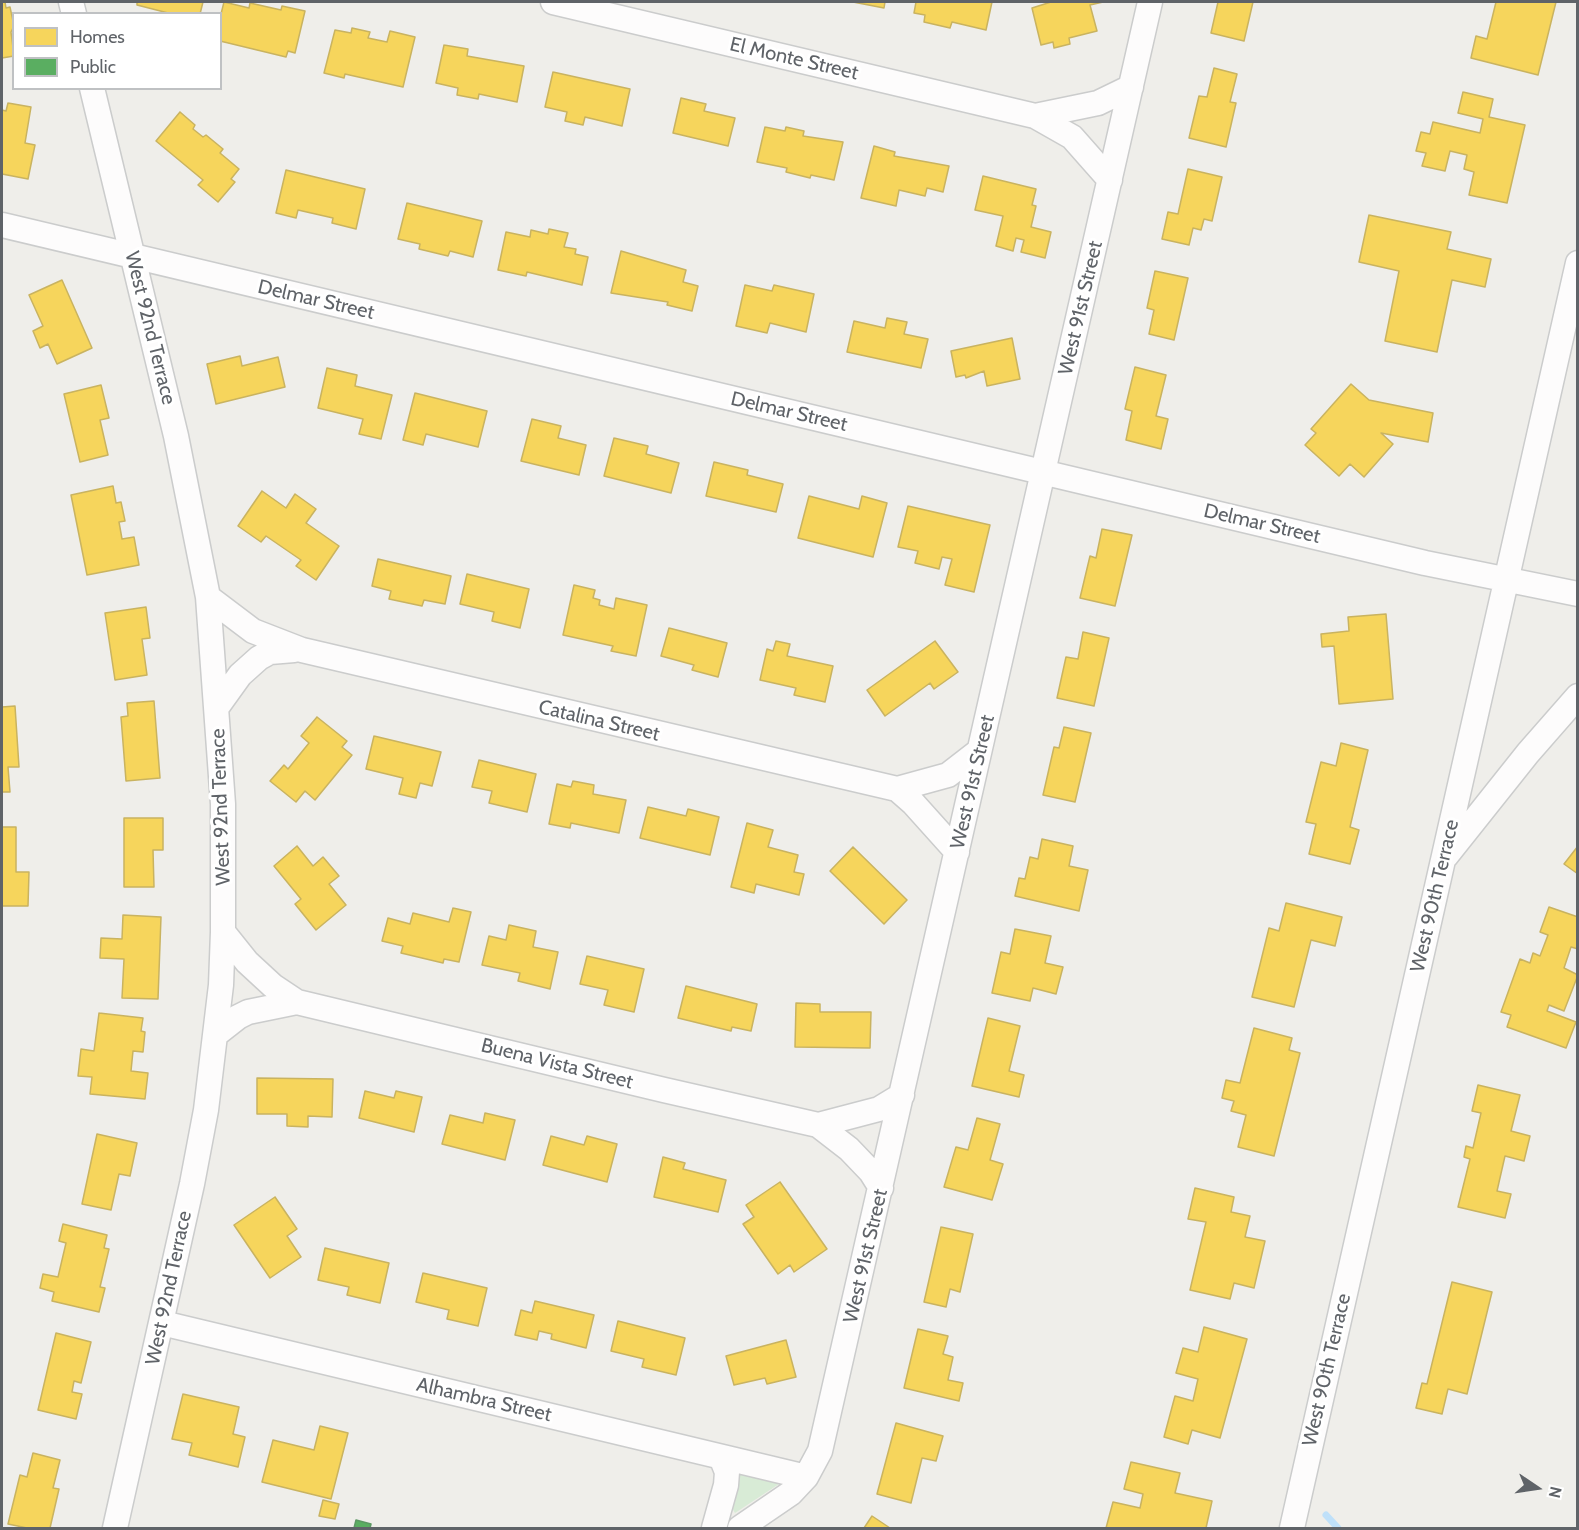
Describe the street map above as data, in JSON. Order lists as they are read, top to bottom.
{
  "streets": {
    "street": [
      "El Monte Street",
      "Delmar Street",
      "West 91st Street",
      "West 92nd Terrace",
      "Catalina Street",
      "West 90th Terrace",
      "Buena Vista Street",
      "Alhambra Street"
    ]
  },
  "crossings": [
    ["El Monte Street", "West 91st Street"],
    ["Delmar Street", "West 91st Street"],
    ["Delmar Street", "West 92nd Terrace"],
    ["Delmar Street", "West 90th Terrace"],
    ["West 91st Street", "Catalina Street"],
    ["West 91st Street", "Buena Vista Street"],
    ["West 91st Street", "Alhambra Street"],
    ["West 92nd Terrace", "Catalina Street"],
    ["West 92nd Terrace", "Buena Vista Street"],
    ["West 92nd Terrace", "Alhambra Street"]
  ],
  "legend": ["Homes", "Public"],
  "north": "right"
}
